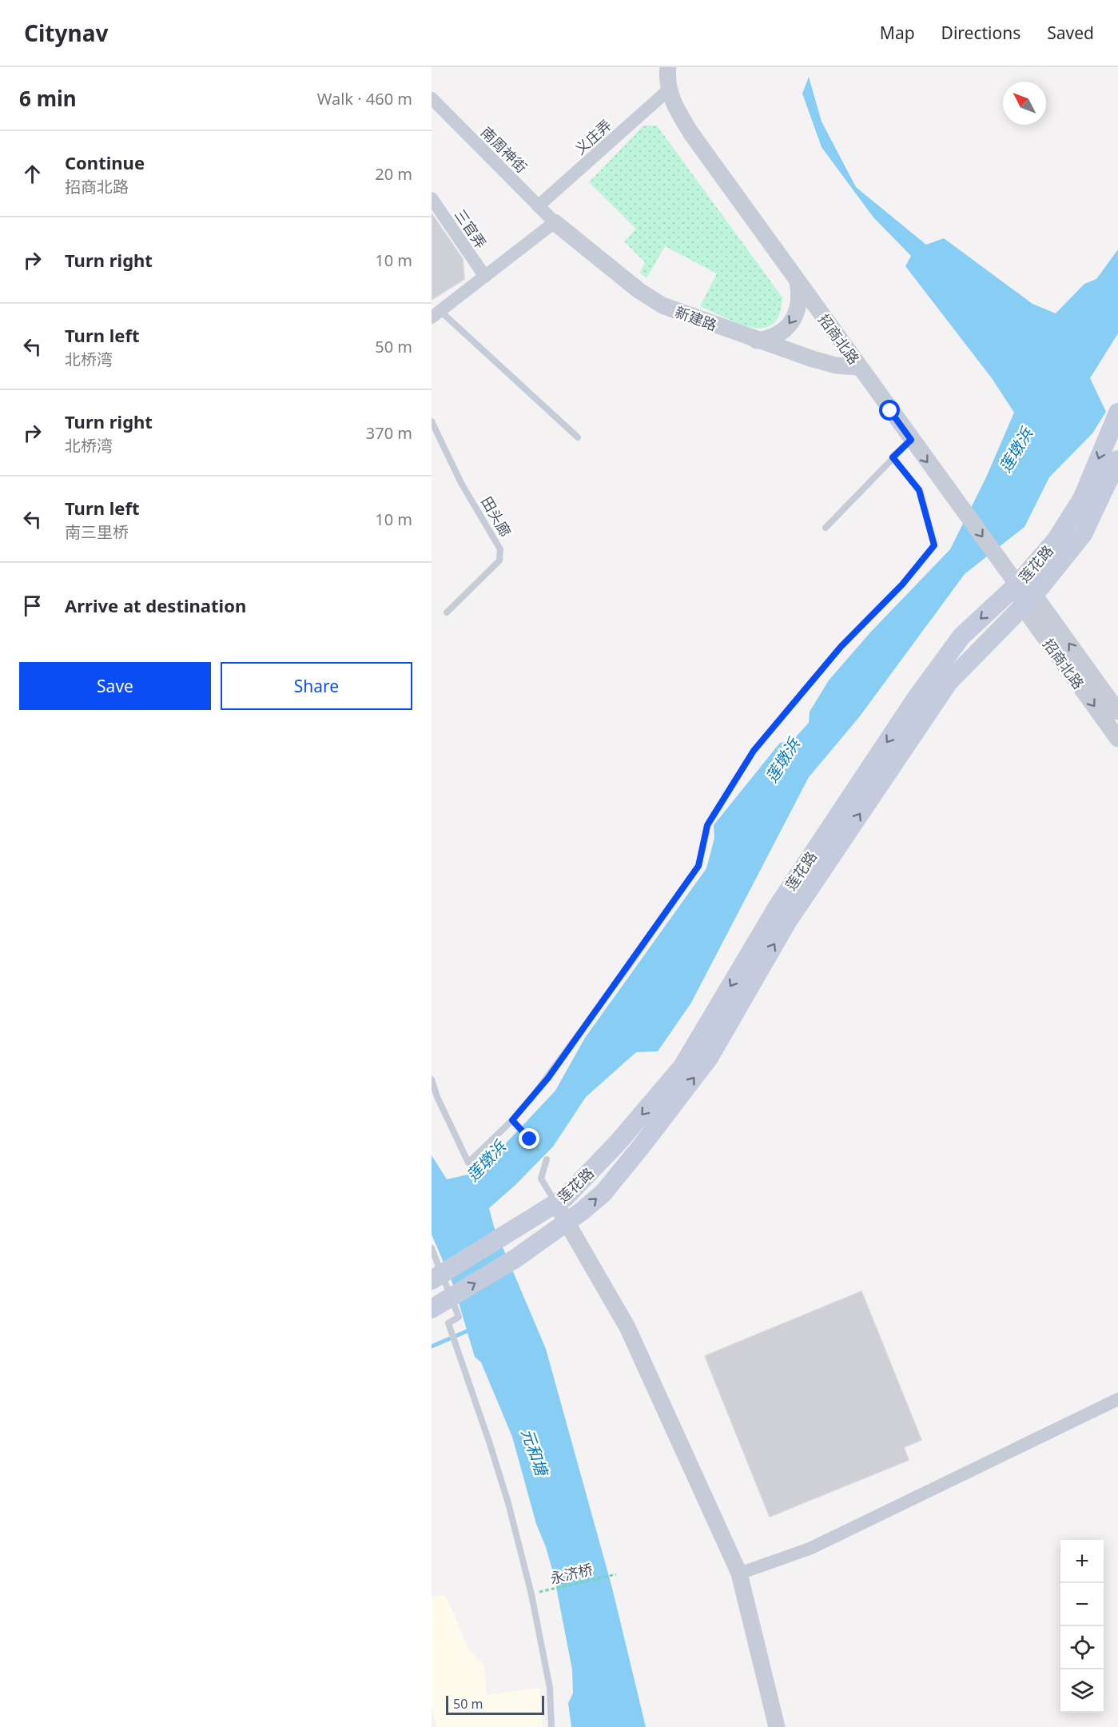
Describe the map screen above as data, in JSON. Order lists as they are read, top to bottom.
{
  "streets": {
    "main road": ["莲花路"],
    "street": [
      "义庄弄",
      "南周神街",
      "三官弄",
      "新建路",
      "招商北路"
    ],
    "lane": ["田头廊"],
    "path": ["永济桥"]
  },
  "crossings": [
    ["义庄弄", "南周神街"],
    ["义庄弄", "招商北路"],
    ["南周神街", "新建路"],
    ["新建路", "招商北路"],
    ["招商北路", "莲花路"]
  ],
  "water": ["莲墩浜", "元和塘"],
  "scale_bar": "50 m",
  "north": "top left",
  "page": {
    "header": "Citynav",
    "nav": ["Map", "Directions", "Saved"],
    "heading": ["6 min", "Walk · 460 m"],
    "list": [
      ["Continue", "招商北路", "20 m"],
      ["Turn right", "10 m"],
      ["Turn left", "北桥湾", "50 m"],
      ["Turn right", "北桥湾", "370 m"],
      ["Turn left", "南三里桥", "10 m"],
      "Arrive at destination"
    ],
    "buttons": ["Save", "Share"],
    "map_buttons": ["+", "−"],
    "scale": "50 m"
  }
}
